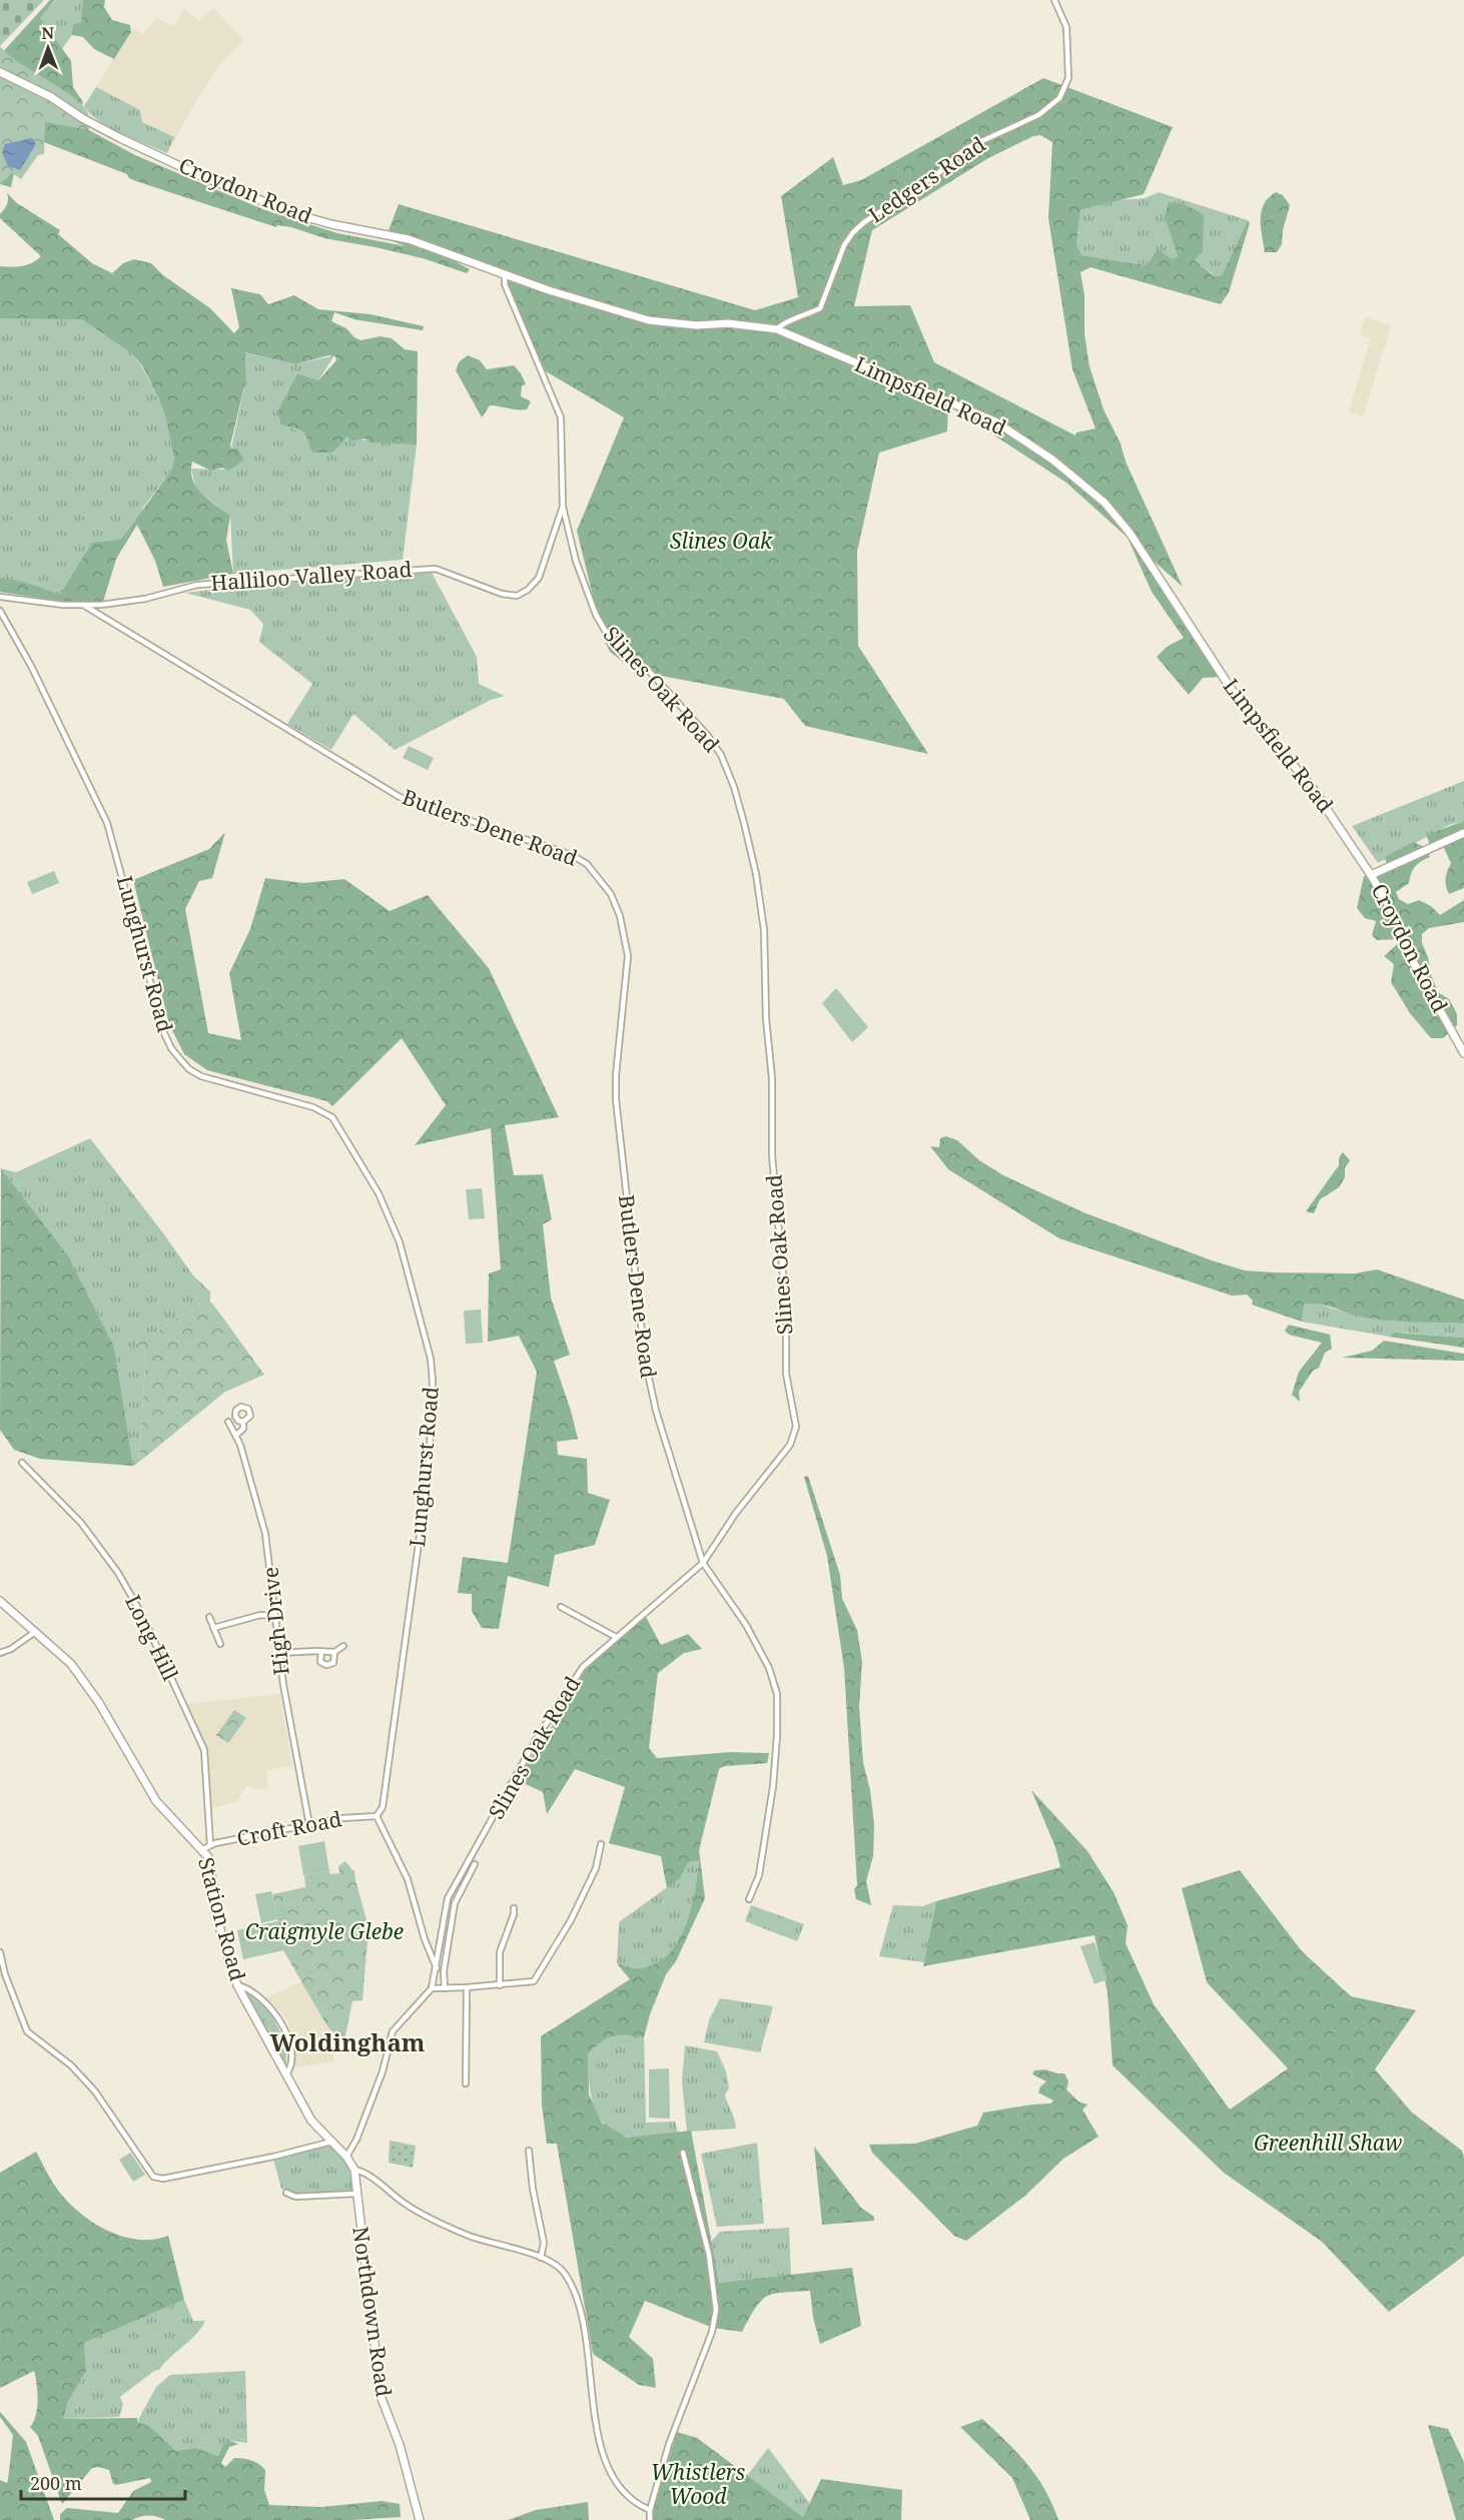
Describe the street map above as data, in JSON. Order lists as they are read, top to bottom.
{
  "streets": {
    "main road": [
      "Croydon Road",
      "Limpsfield Road",
      "Station Road",
      "Northdown Road"
    ],
    "street": [
      "Ledgers Road",
      "Halliloo Valley Road",
      "Slines Oak Road",
      "Butlers Dene Road",
      "Lunghurst Road",
      "High Drive",
      "Long Hill",
      "Croft Road"
    ]
  },
  "crossings": [
    ["Ledgers Road", "Limpsfield Road"],
    ["Croydon Road", "Limpsfield Road"],
    ["Croydon Road", "Slines Oak Road"],
    ["Limpsfield Road", "Slines Oak Road"],
    ["Halliloo Valley Road", "Slines Oak Road"],
    ["Halliloo Valley Road", "Butlers Dene Road"],
    ["Slines Oak Road", "Butlers Dene Road"],
    ["Slines Oak Road", "Station Road"],
    ["Lunghurst Road", "Croft Road"],
    ["High Drive", "Croft Road"],
    ["Long Hill", "Croft Road"],
    ["Long Hill", "Station Road"],
    ["Croft Road", "Station Road"],
    ["Station Road", "Northdown Road"]
  ],
  "districts": ["Woldingham"],
  "parks": [
    "Slines Oak",
    "Craigmyle Glebe",
    "Greenhill Shaw",
    "Whistlers Wood"
  ],
  "scale_bar": "200 m",
  "north": "top"
}
